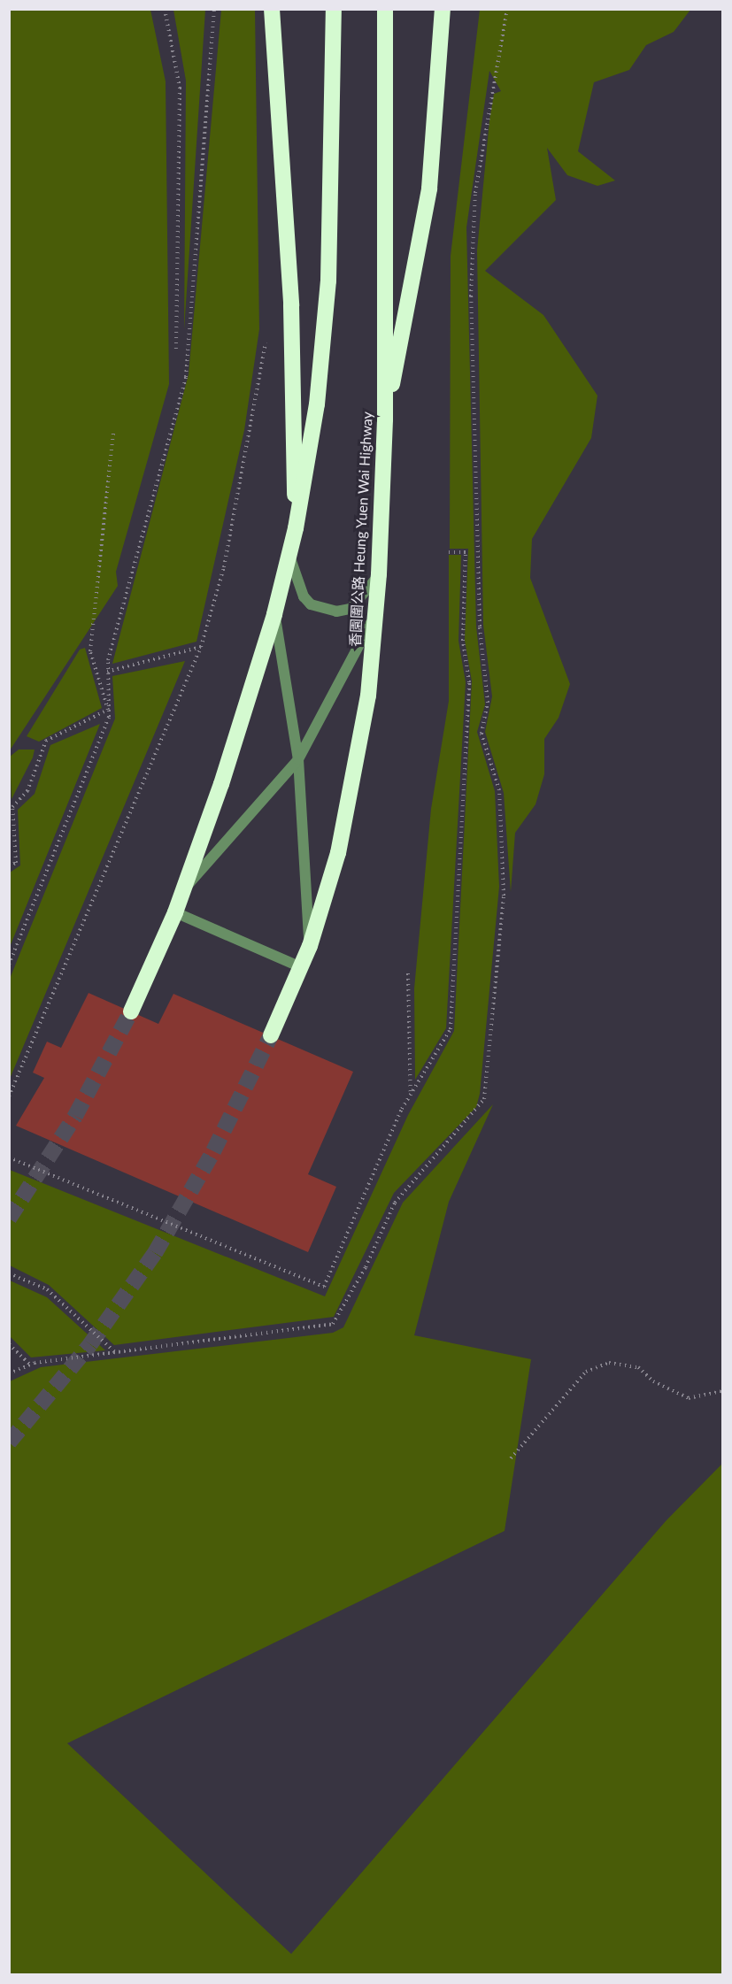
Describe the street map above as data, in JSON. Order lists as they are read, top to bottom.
{
  "streets": {
    "highway": ["香園圍公路 Heung Yuen Wai Highway"]
  }
}
